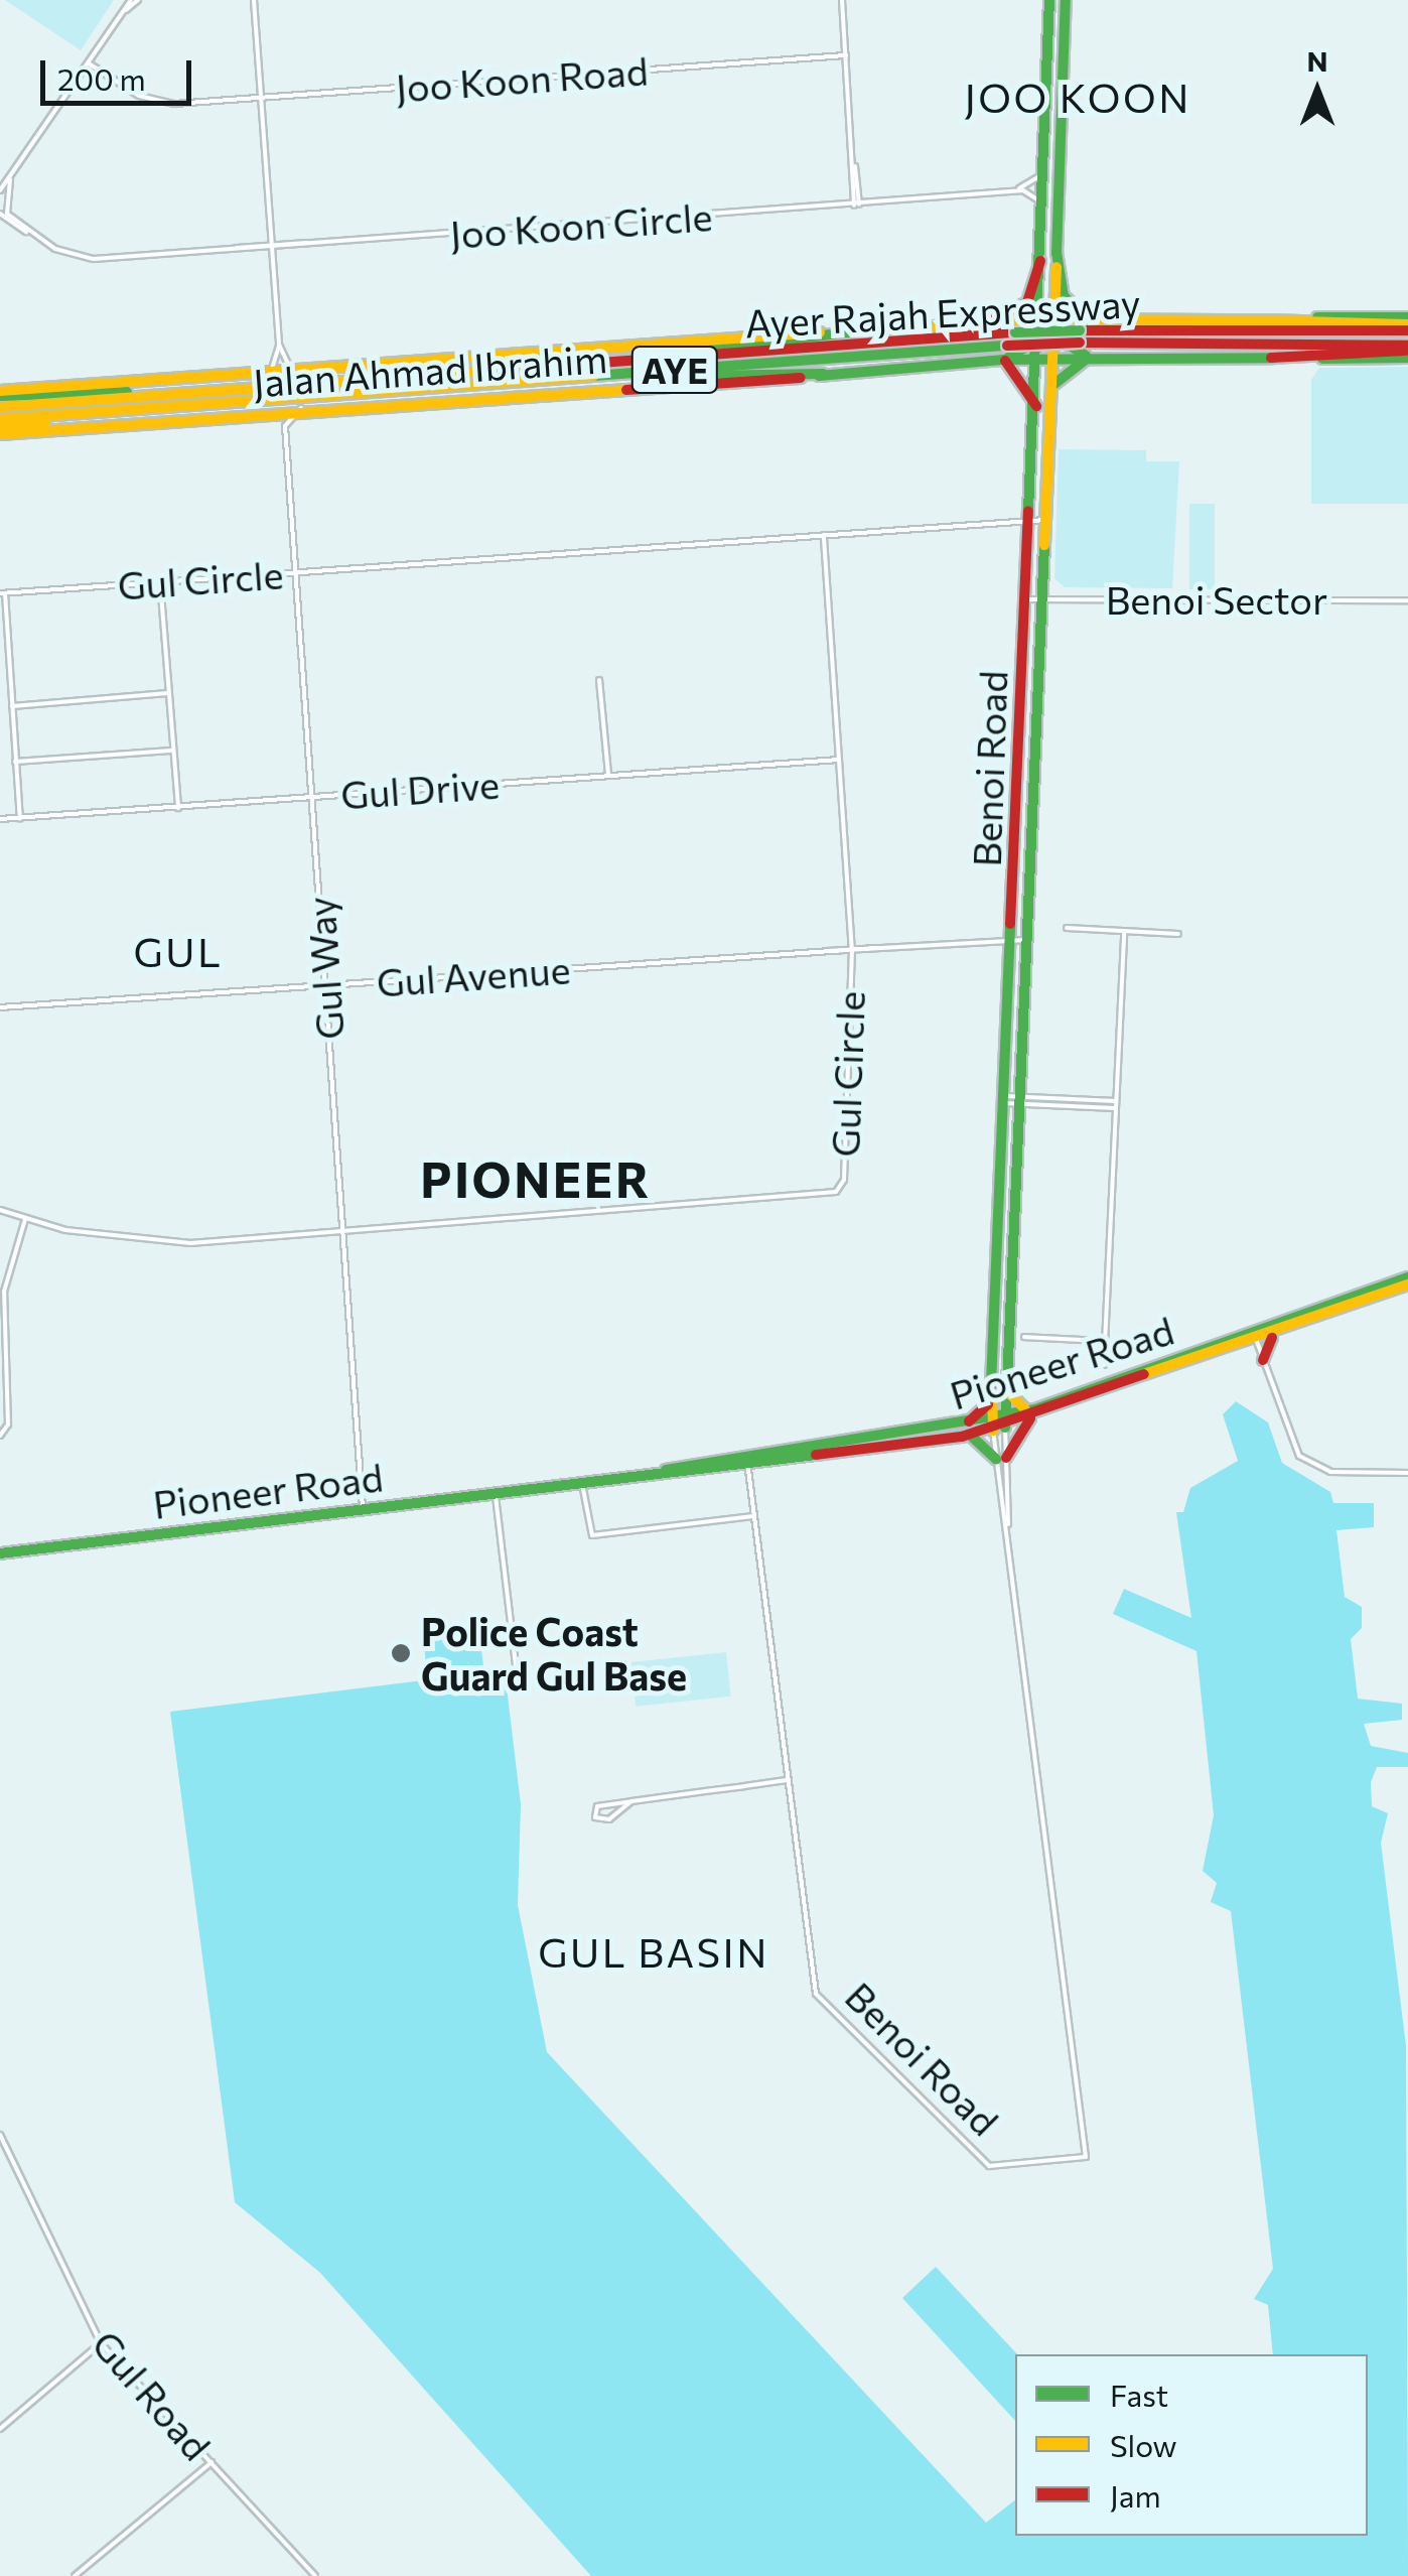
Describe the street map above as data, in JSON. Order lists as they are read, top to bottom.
{
  "streets": {
    "main road": [
      "Ayer Rajah Expressway",
      "Jalan Ahmad Ibrahim",
      "AYE",
      "Benoi Road",
      "Pioneer Road"
    ],
    "street": [
      "Joo Koon Road",
      "Joo Koon Circle",
      "Gul Circle",
      "Benoi Sector",
      "Gul Drive",
      "Gul Way",
      "Gul Avenue",
      "Gul Road"
    ]
  },
  "crossings": [
    ["Ayer Rajah Expressway", "Jalan Ahmad Ibrahim"],
    ["Jalan Ahmad Ibrahim", "Benoi Road"],
    ["Gul Circle", "Benoi Road"],
    ["Gul Circle", "Gul Drive"],
    ["Gul Circle", "Gul Way"],
    ["Gul Circle", "Gul Avenue"],
    ["Benoi Sector", "Benoi Road"],
    ["Benoi Road", "Gul Avenue"],
    ["Benoi Road", "Pioneer Road"],
    ["Gul Drive", "Gul Way"],
    ["Gul Way", "Gul Avenue"],
    ["Gul Way", "Pioneer Road"]
  ],
  "districts": [
    "JOO KOON",
    "GUL",
    "PIONEER",
    "GUL BASIN"
  ],
  "places": ["Police Coast Guard Gul Base"],
  "legend": ["Fast", "Slow", "Jam"],
  "scale_bar": "200 m",
  "north": "top"
}
